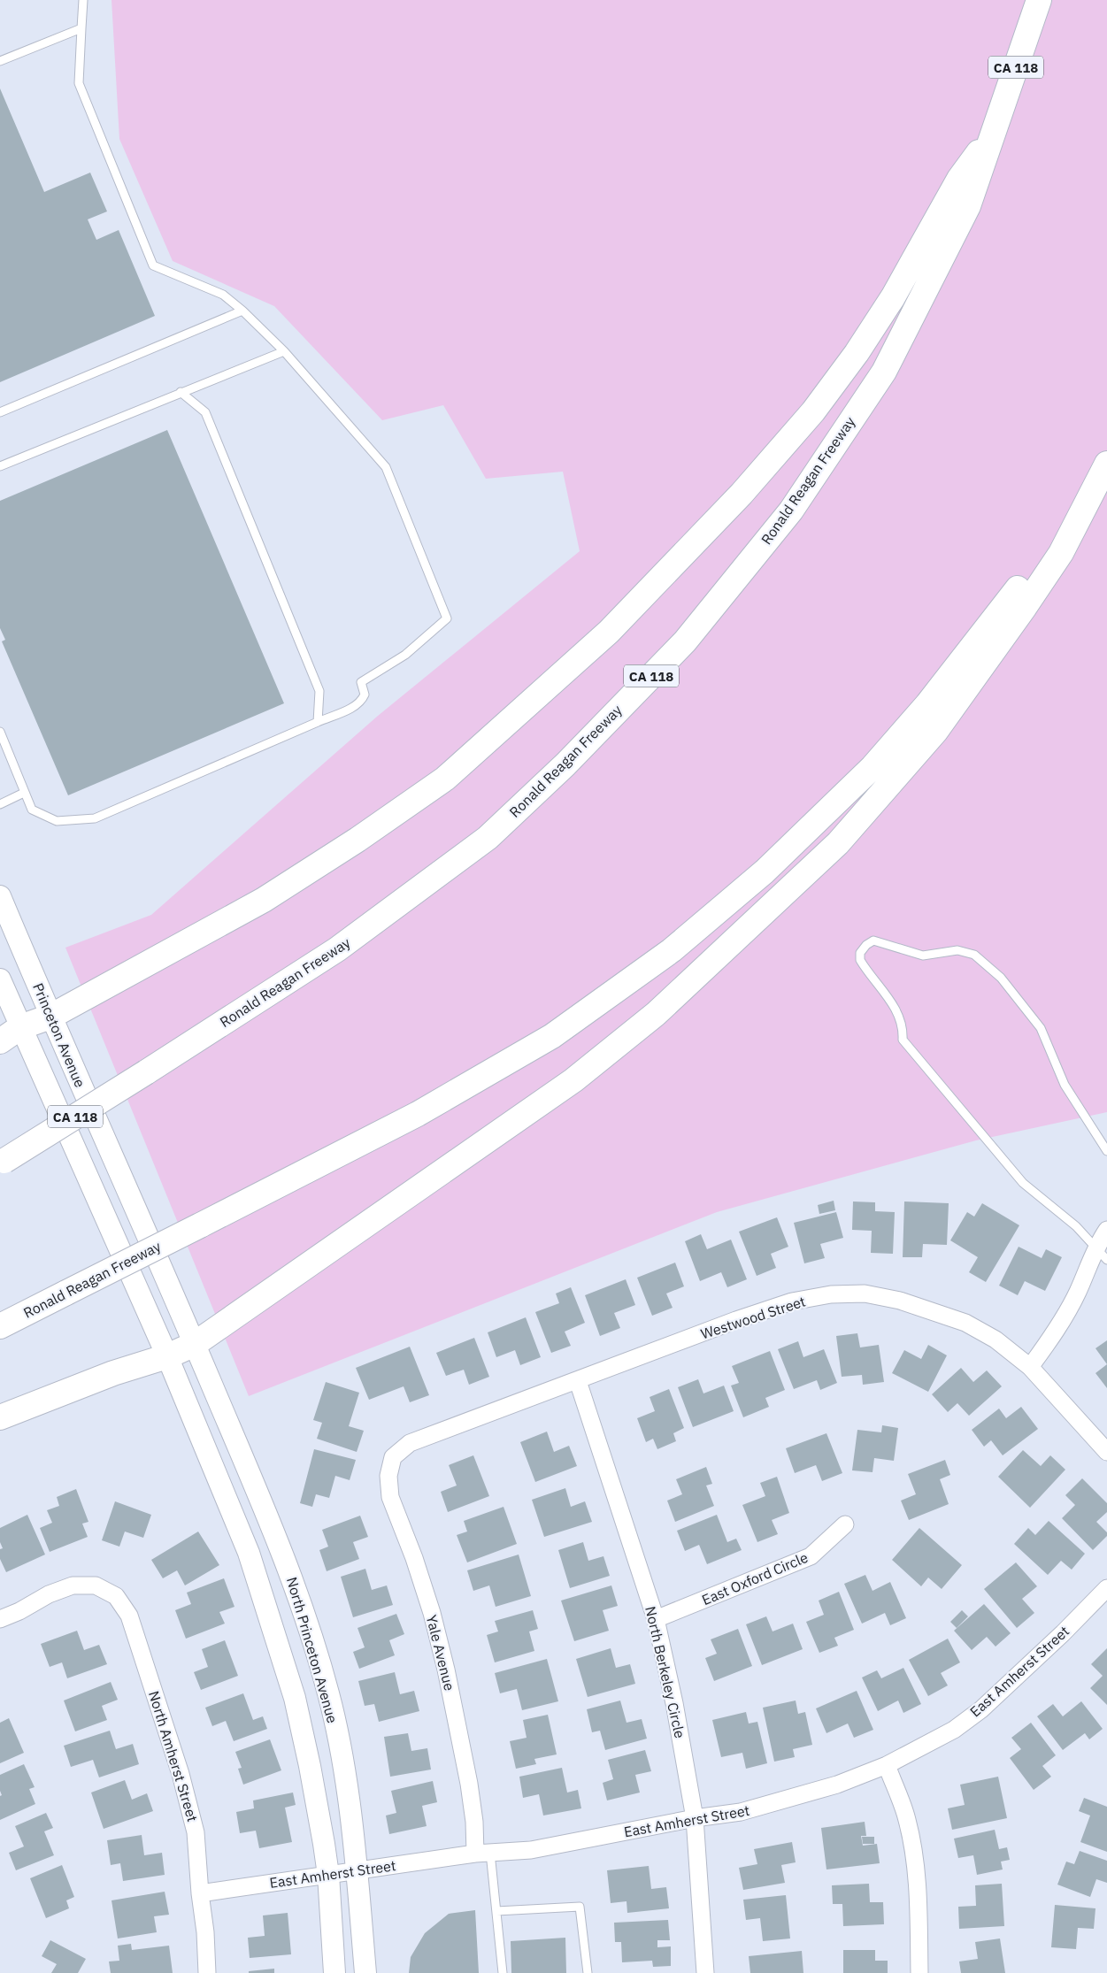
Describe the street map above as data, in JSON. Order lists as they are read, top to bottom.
{
  "streets": {
    "highway": ["CA 118", "Ronald Reagan Freeway"],
    "street": [
      "Princeton Avenue",
      "Westwood Street",
      "East Oxford Circle",
      "North Princeton Avenue",
      "Yale Avenue",
      "East Amherst Street",
      "North Berkeley Circle",
      "North Amherst Street"
    ]
  },
  "crossings": [
    ["Princeton Avenue", "North Princeton Avenue"],
    ["Westwood Street", "Yale Avenue"],
    ["Westwood Street", "North Berkeley Circle"],
    ["East Oxford Circle", "North Berkeley Circle"],
    ["North Princeton Avenue", "East Amherst Street"],
    ["Yale Avenue", "East Amherst Street"],
    ["East Amherst Street", "North Berkeley Circle"],
    ["East Amherst Street", "North Amherst Street"]
  ]
}
